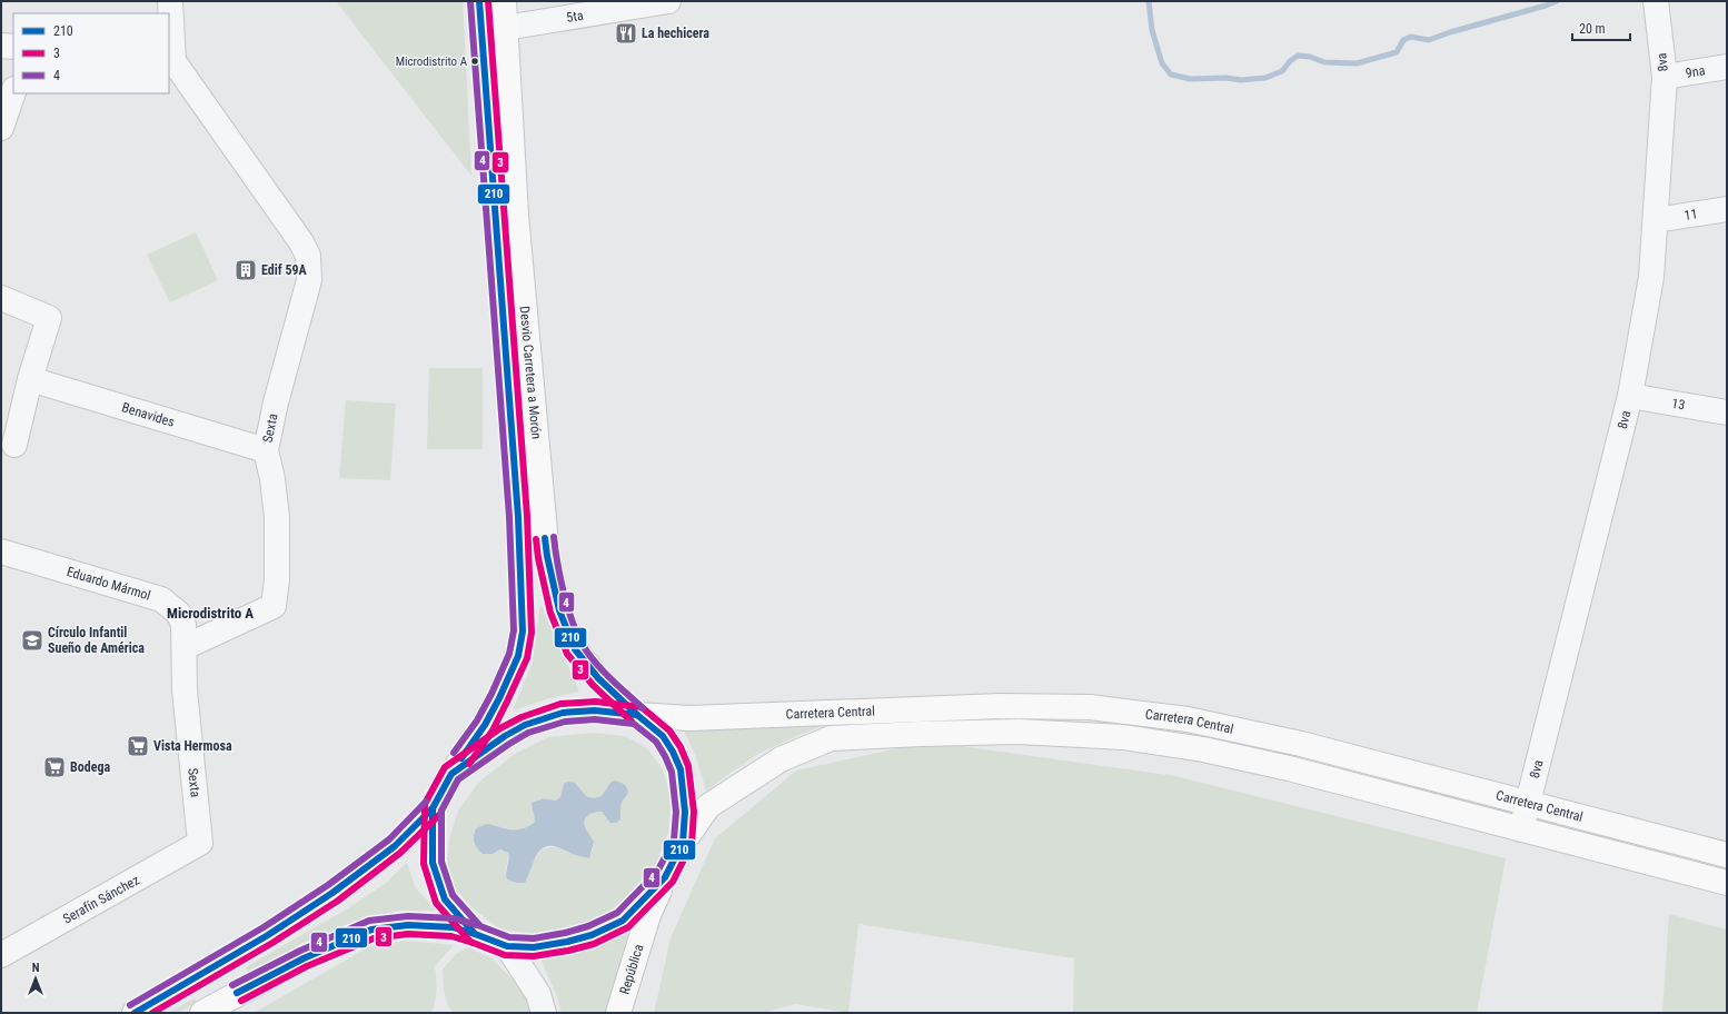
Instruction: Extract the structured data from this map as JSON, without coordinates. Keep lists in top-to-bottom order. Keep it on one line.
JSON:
{"streets":{"main road":["Desvio Carretera a Morón","Carretera Central","República"],"street":["5ta","8va","9na","11","13","Benavides","Sexta","Eduardo Mármol","Serafín Sánchez"]},"crossings":[["5ta","Desvio Carretera a Morón"],["8va","9na"],["8va","11"],["8va","13"],["8va","Carretera Central"],["Desvio Carretera a Morón","Carretera Central"],["Benavides","Sexta"],["Sexta","Eduardo Mármol"],["Sexta","Serafín Sánchez"],["Carretera Central","República"]],"districts":["Microdistrito A"],"places":{"restaurant":["La hechicera"],"other":["Microdistrito A"],"building":["Edif 59A"],"school or university":["Círculo Infantil Sueño de América"],"supermarket":["Vista Hermosa","Bodega"]},"lines":["transit line 210","transit line 3","transit line 4"],"legend":["210","3","4"],"scale_bar":"20 m","north":"top"}
